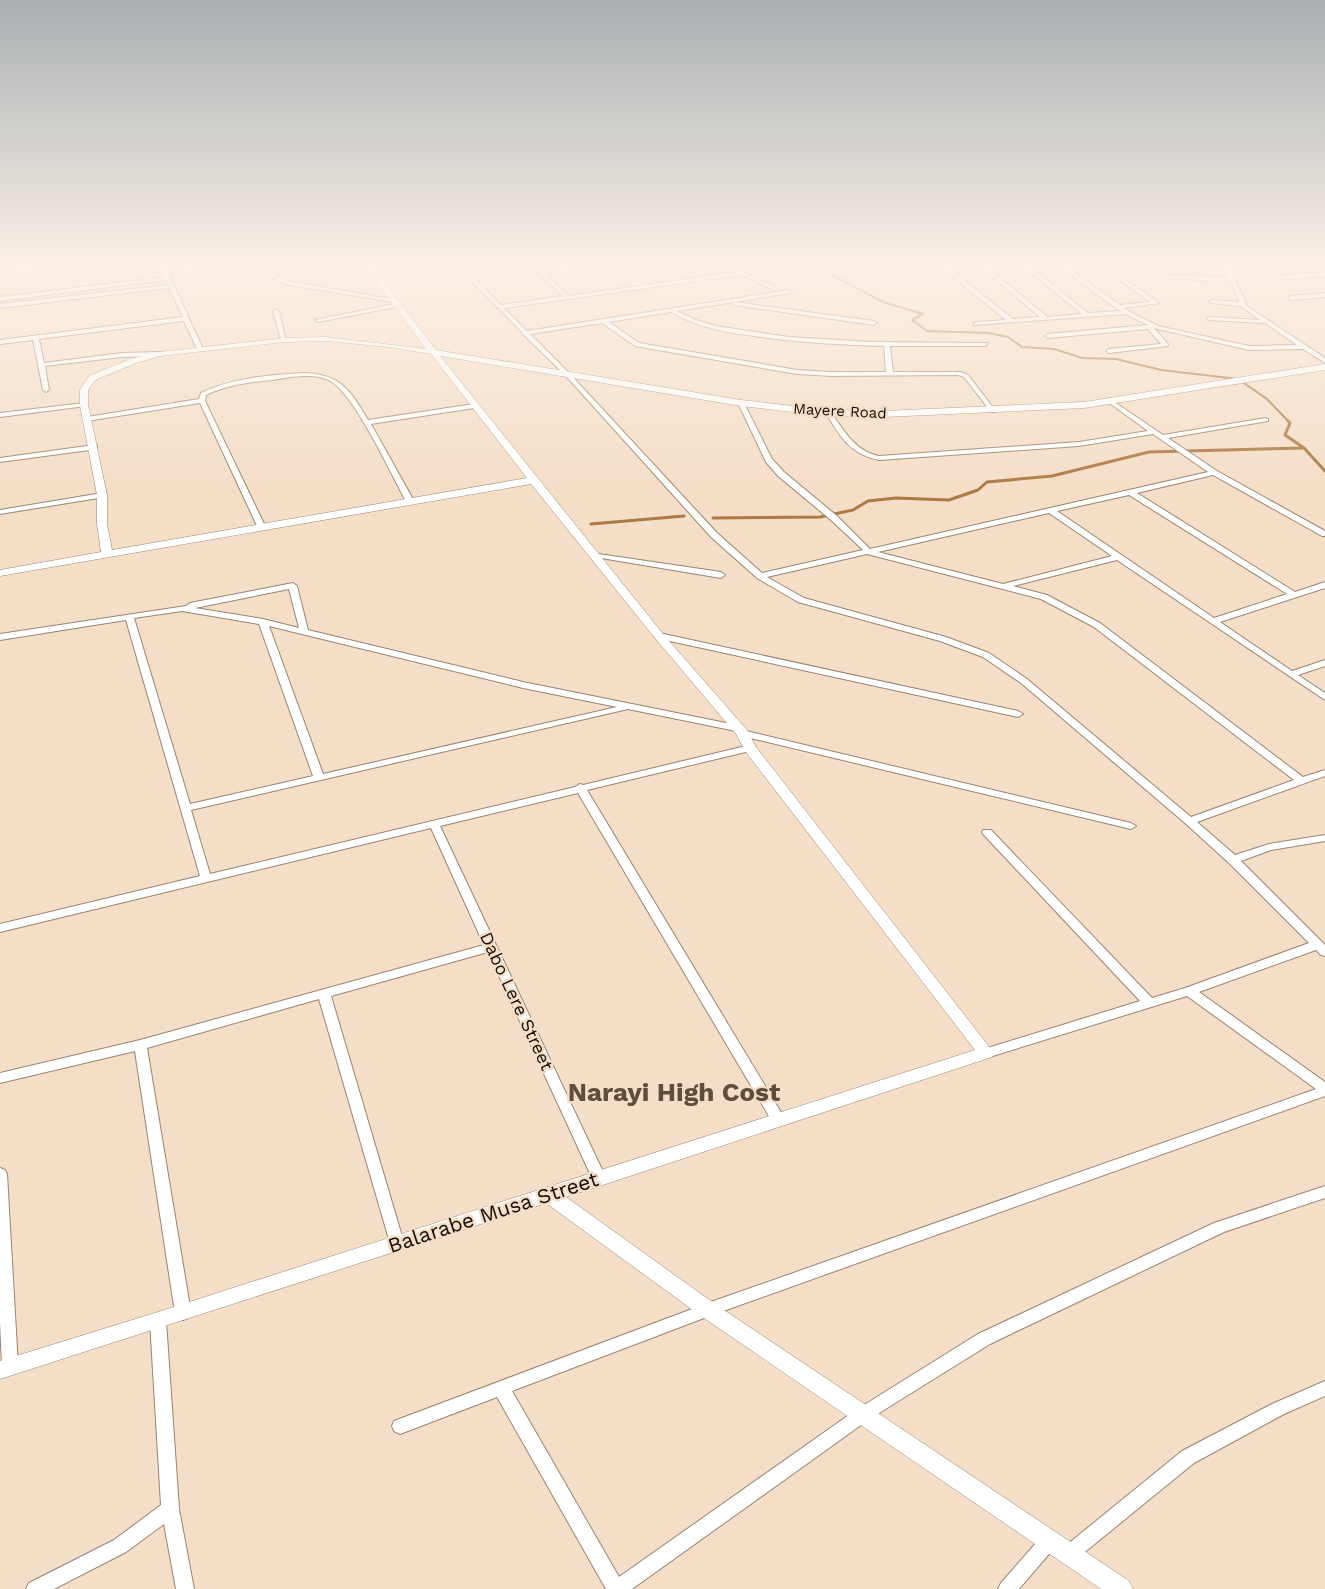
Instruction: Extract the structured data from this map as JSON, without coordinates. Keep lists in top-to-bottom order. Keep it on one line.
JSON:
{"streets":{"street":["Mayere Road","Dabo Lere Street","Balarabe Musa Street"]},"crossings":[["Dabo Lere Street","Balarabe Musa Street"]],"districts":["Narayi High Cost"]}
